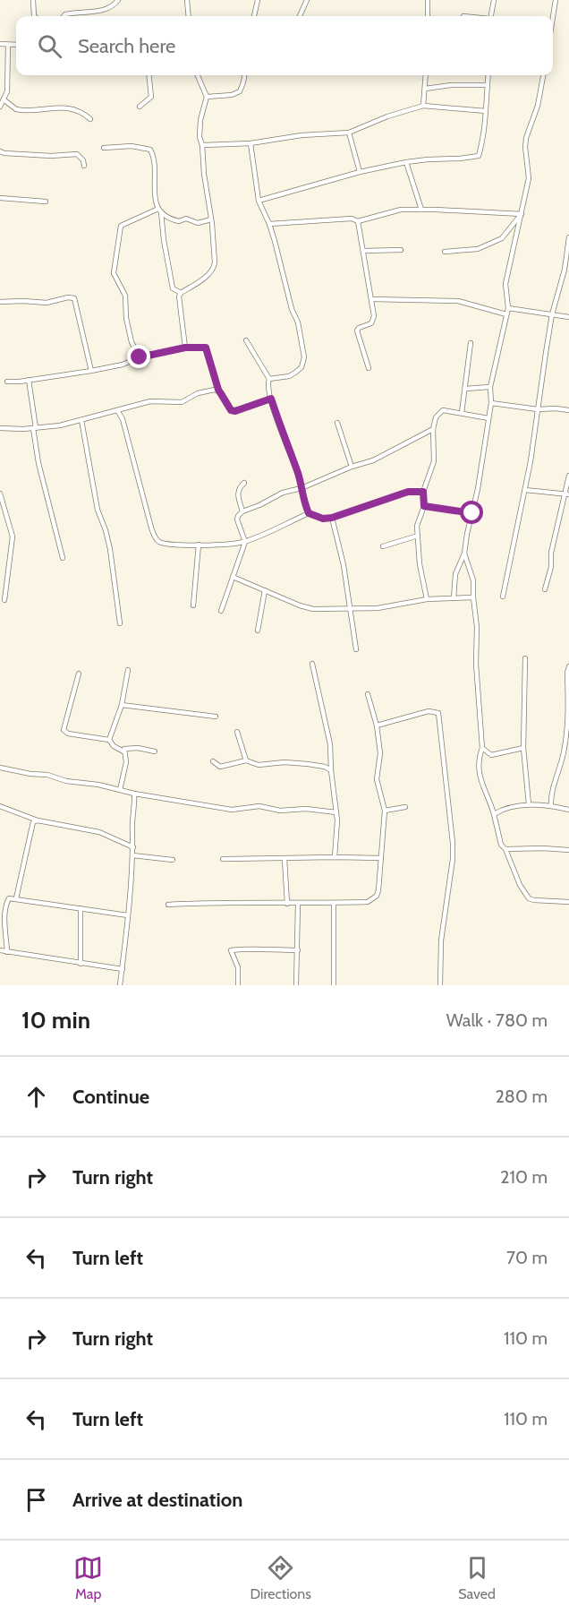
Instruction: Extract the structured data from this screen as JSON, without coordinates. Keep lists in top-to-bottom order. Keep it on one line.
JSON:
{"page":{"search":"Search here","heading":["10 min","Walk · 780 m"],"list":[["Continue","280 m"],["Turn right","210 m"],["Turn left","70 m"],["Turn right","110 m"],["Turn left","110 m"],"Arrive at destination"],"nav":["Map","Directions","Saved"]}}
